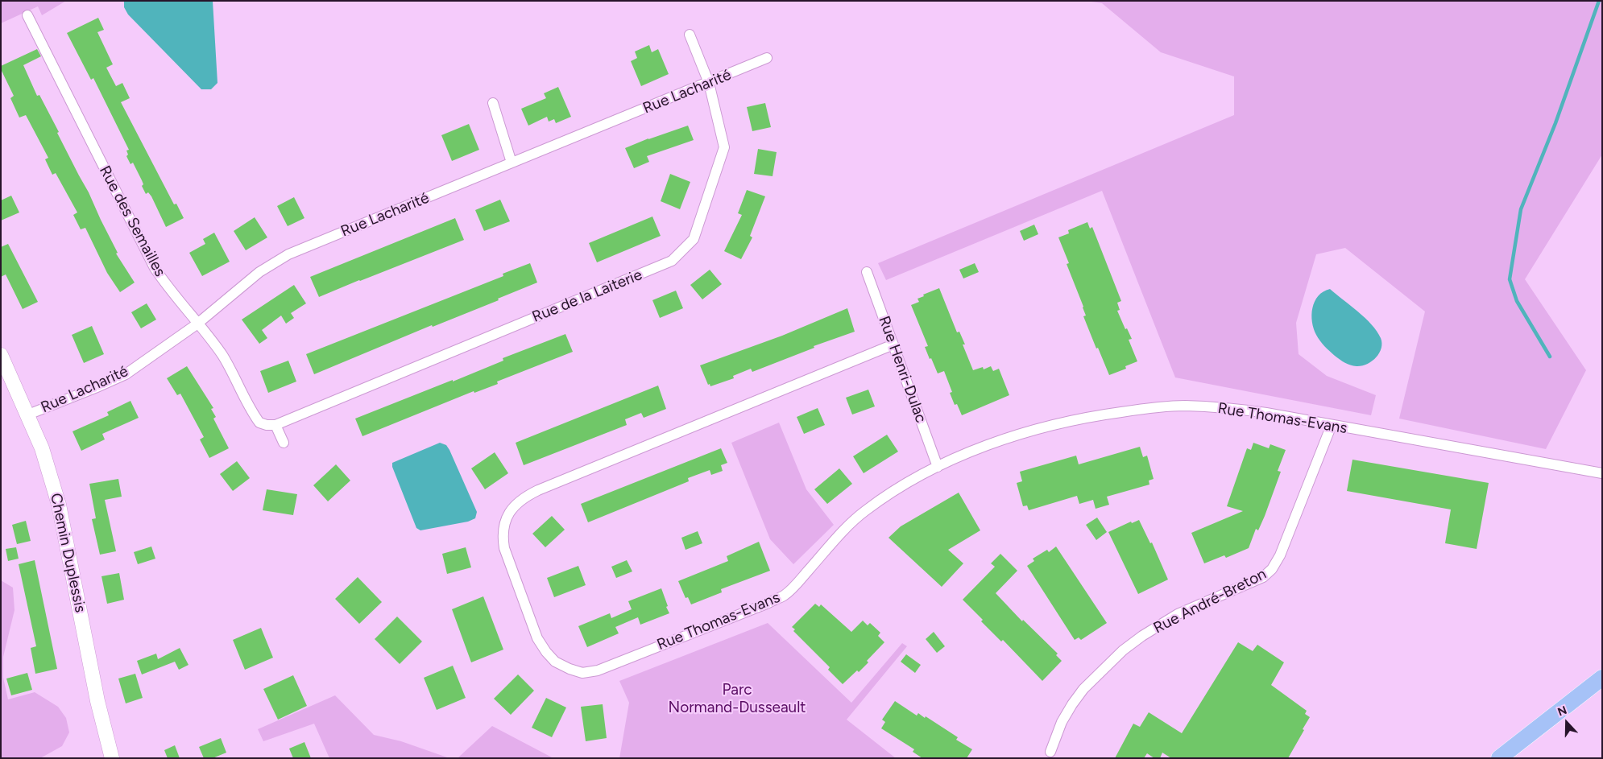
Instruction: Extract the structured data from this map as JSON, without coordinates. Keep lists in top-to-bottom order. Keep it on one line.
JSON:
{"streets":{"street":["Rue Lacharité","Rue des Semailles","Rue de la Laiterie","Rue Henri-Dulac","Rue Thomas-Evans","Chemin Duplessis","Rue André-Breton"]},"crossings":[["Rue Lacharité","Rue des Semailles"],["Rue Lacharité","Rue de la Laiterie"],["Rue Lacharité","Chemin Duplessis"],["Rue des Semailles","Rue de la Laiterie"],["Rue Henri-Dulac","Rue Thomas-Evans"],["Rue Thomas-Evans","Rue André-Breton"]],"parks":["Parc Normand-Dusseault"],"north":"top"}
